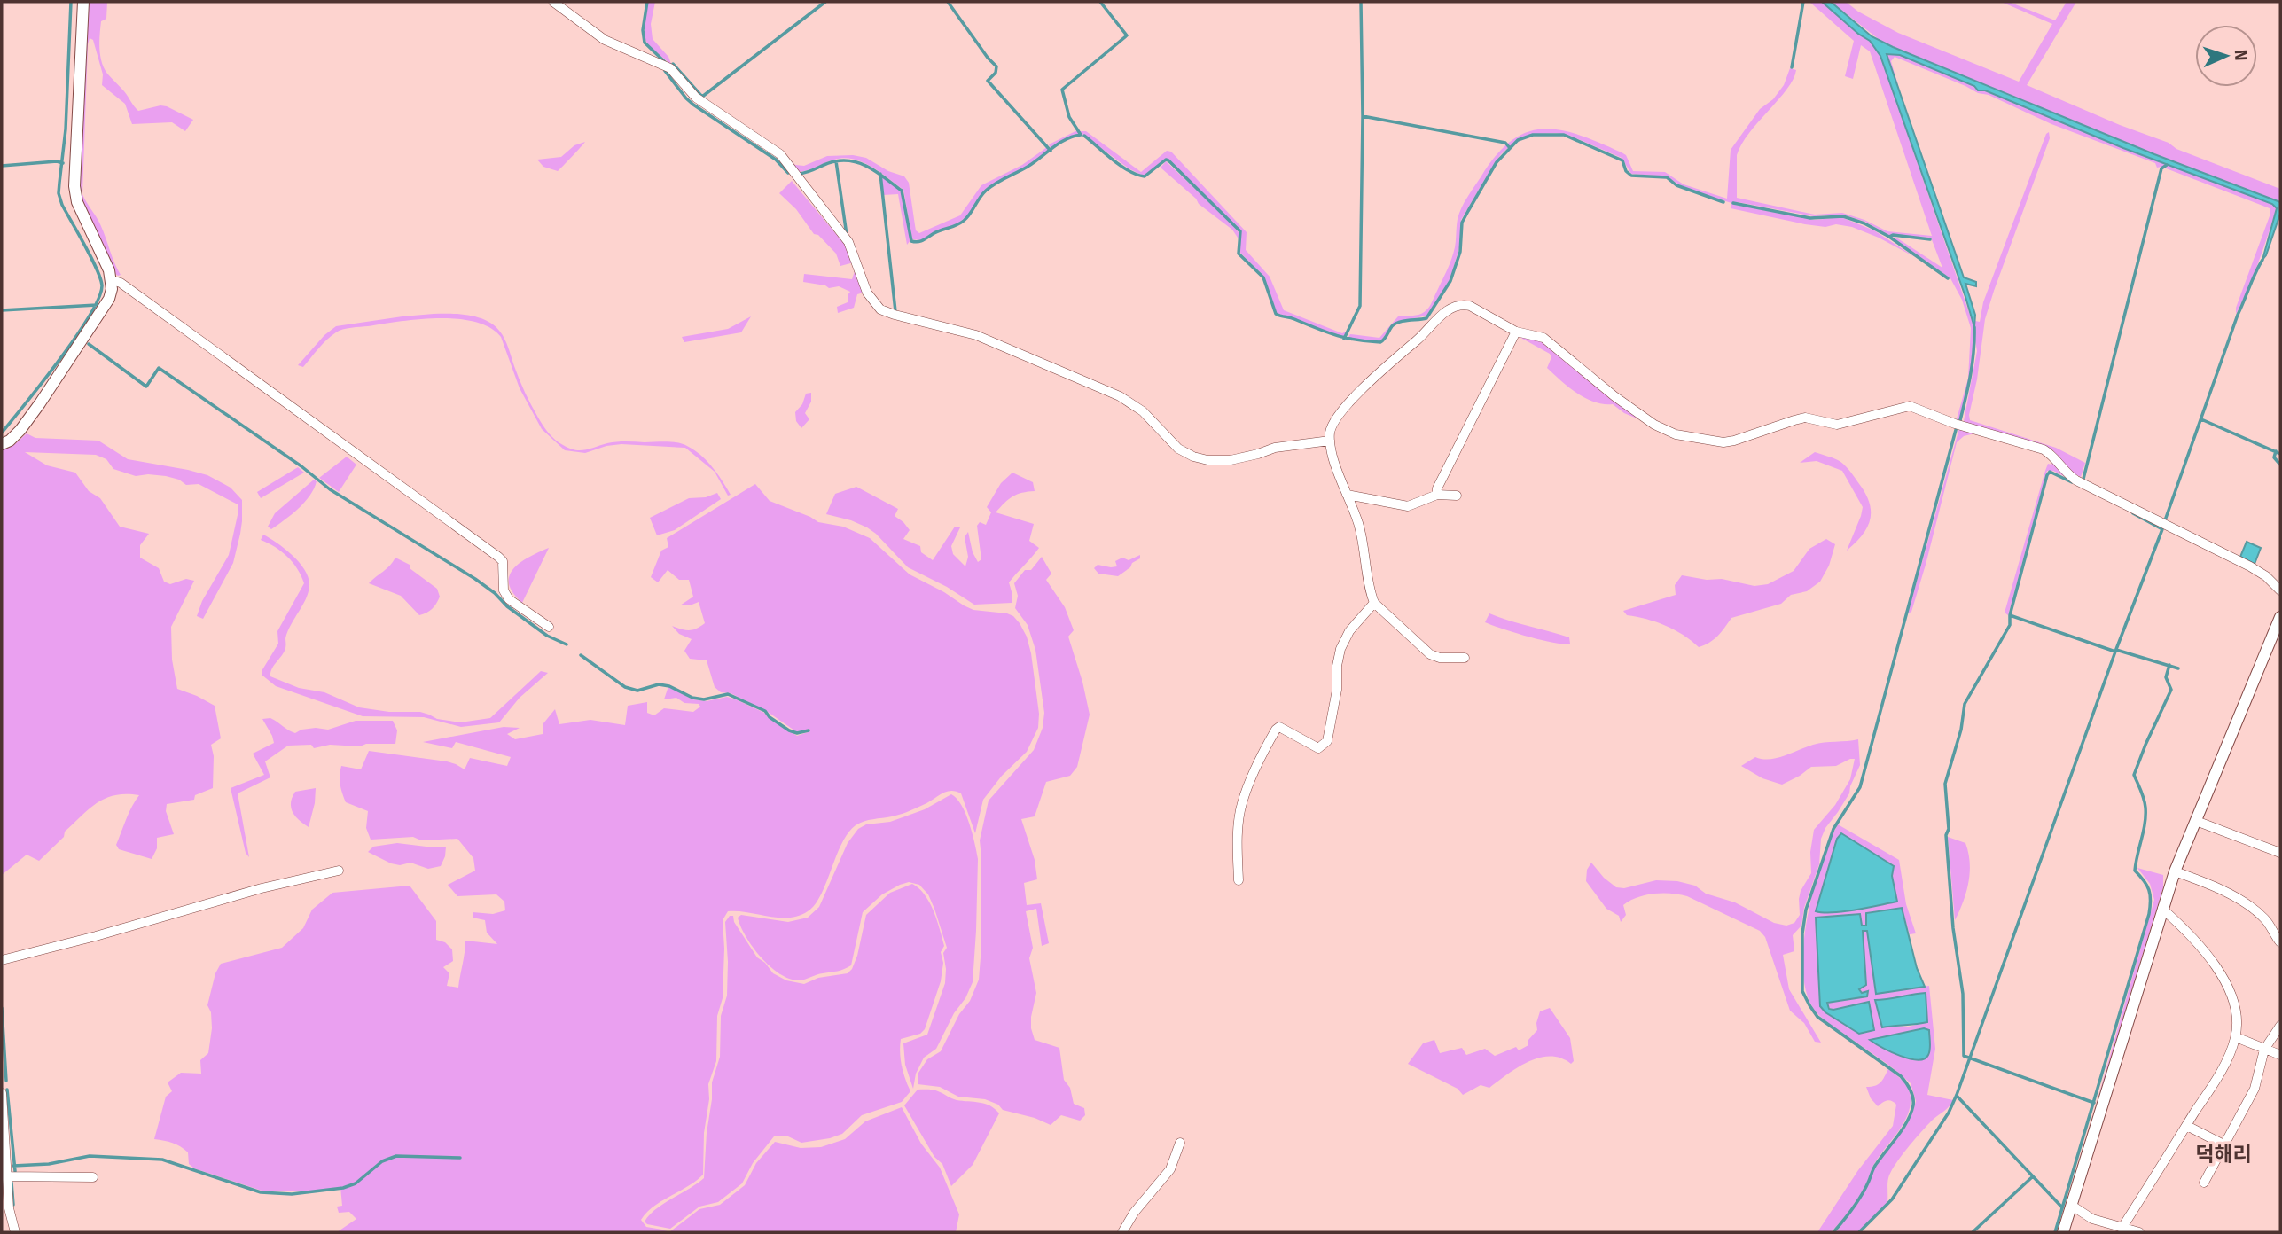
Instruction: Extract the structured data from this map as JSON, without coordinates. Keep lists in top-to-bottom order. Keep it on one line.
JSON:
{"districts":["덕해리"],"north":"right"}
